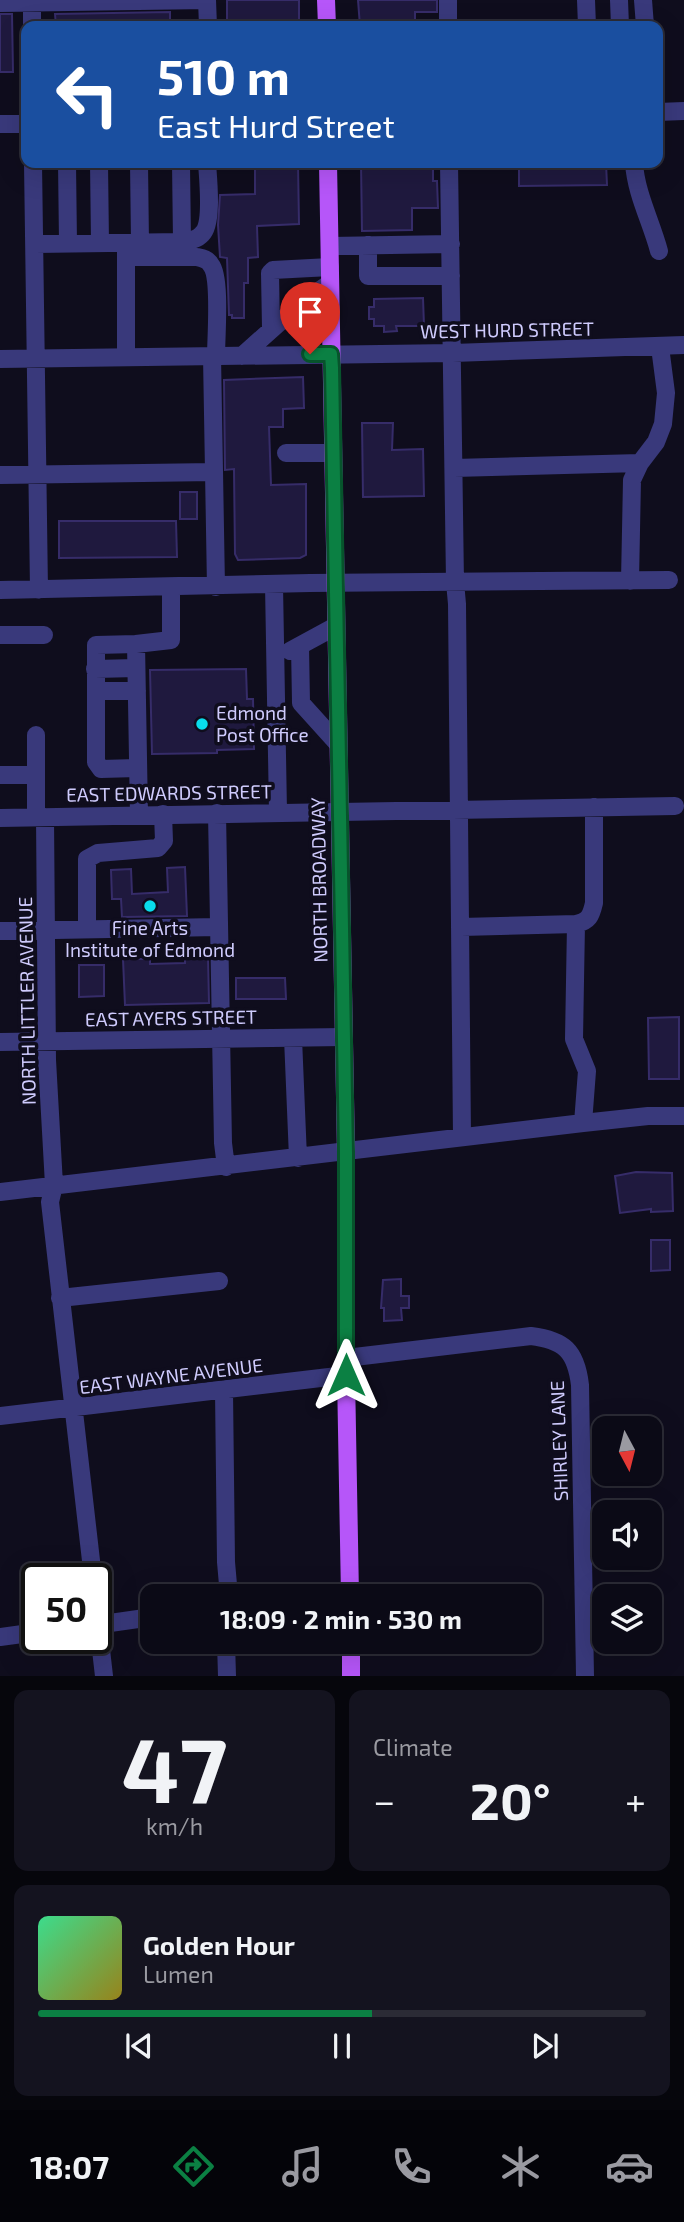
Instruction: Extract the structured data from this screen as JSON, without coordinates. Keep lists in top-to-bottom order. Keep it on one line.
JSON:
{"streets":{"main road":["NORTH BROADWAY"],"street":["WEST HURD STREET","EAST EDWARDS STREET","NORTH LITTLER AVENUE","EAST AYERS STREET","EAST WAYNE AVENUE","SHIRLEY LANE"]},"crossings":[["WEST HURD STREET","NORTH BROADWAY"],["EAST EDWARDS STREET","NORTH BROADWAY"],["EAST EDWARDS STREET","NORTH LITTLER AVENUE"],["NORTH BROADWAY","EAST AYERS STREET"],["NORTH BROADWAY","EAST WAYNE AVENUE"],["NORTH BROADWAY","SHIRLEY LANE"],["NORTH LITTLER AVENUE","EAST AYERS STREET"],["NORTH LITTLER AVENUE","EAST WAYNE AVENUE"],["EAST WAYNE AVENUE","SHIRLEY LANE"]],"places":["Edmond Post Office","Fine Arts Institute of Edmond"],"north":"bottom","page":{"turn":["510 m","East Hurd Street"],"limit":"50","trip":"18:09 · 2 min · 530 m","tile":[["47","km/h"],"Climate"],"heat":["−","20°","+"],"song":["Golden Hour","Lumen"],"tabs":"18:07"}}
